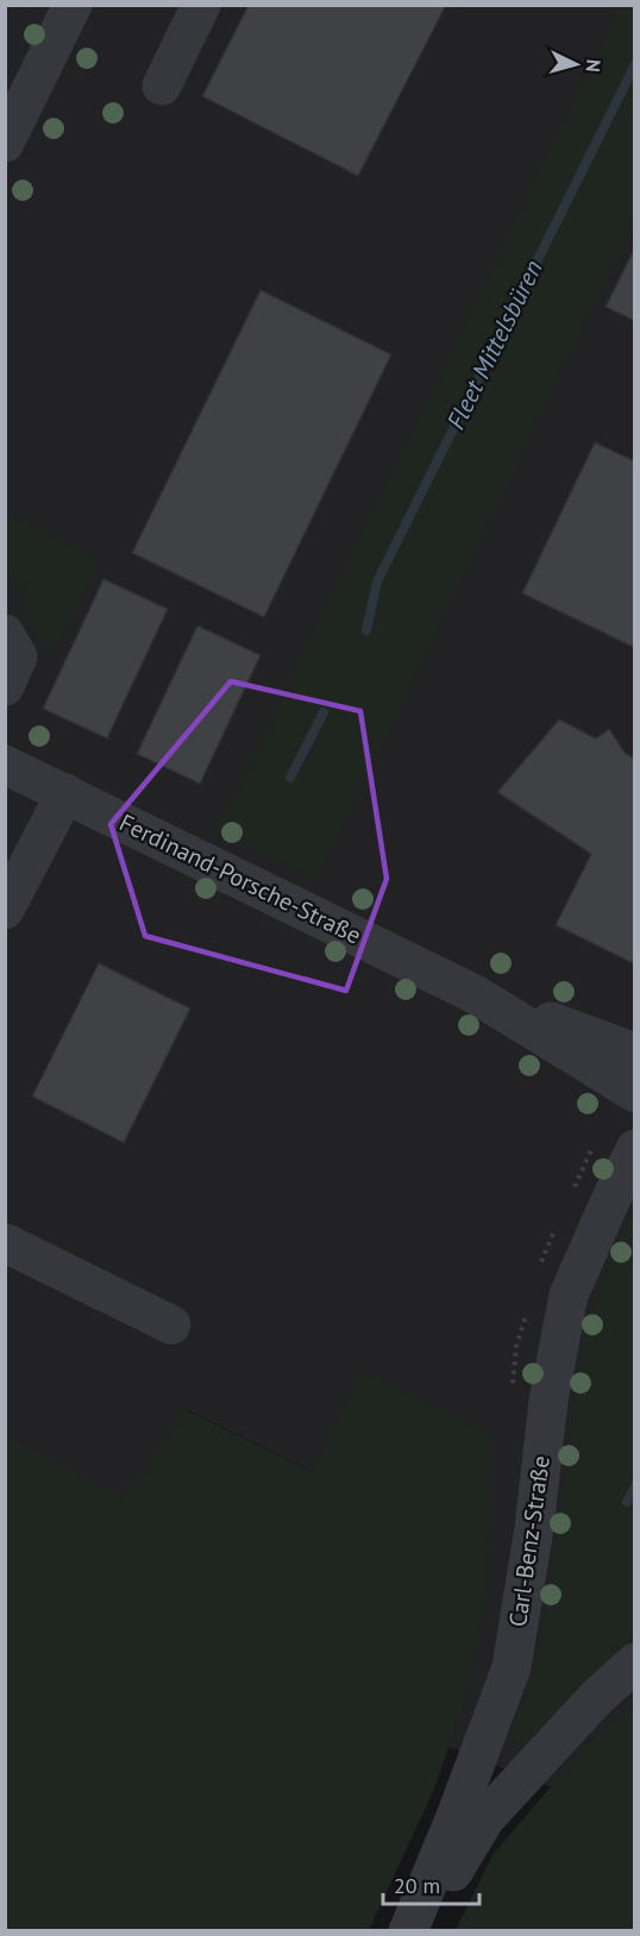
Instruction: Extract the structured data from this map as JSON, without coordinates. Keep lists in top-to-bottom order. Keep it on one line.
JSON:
{"streets":{"street":["Ferdinand-Porsche-Straße","Carl-Benz-Straße"]},"water":["Fleet Mittelsbüren"],"scale_bar":"20 m","north":"right"}
